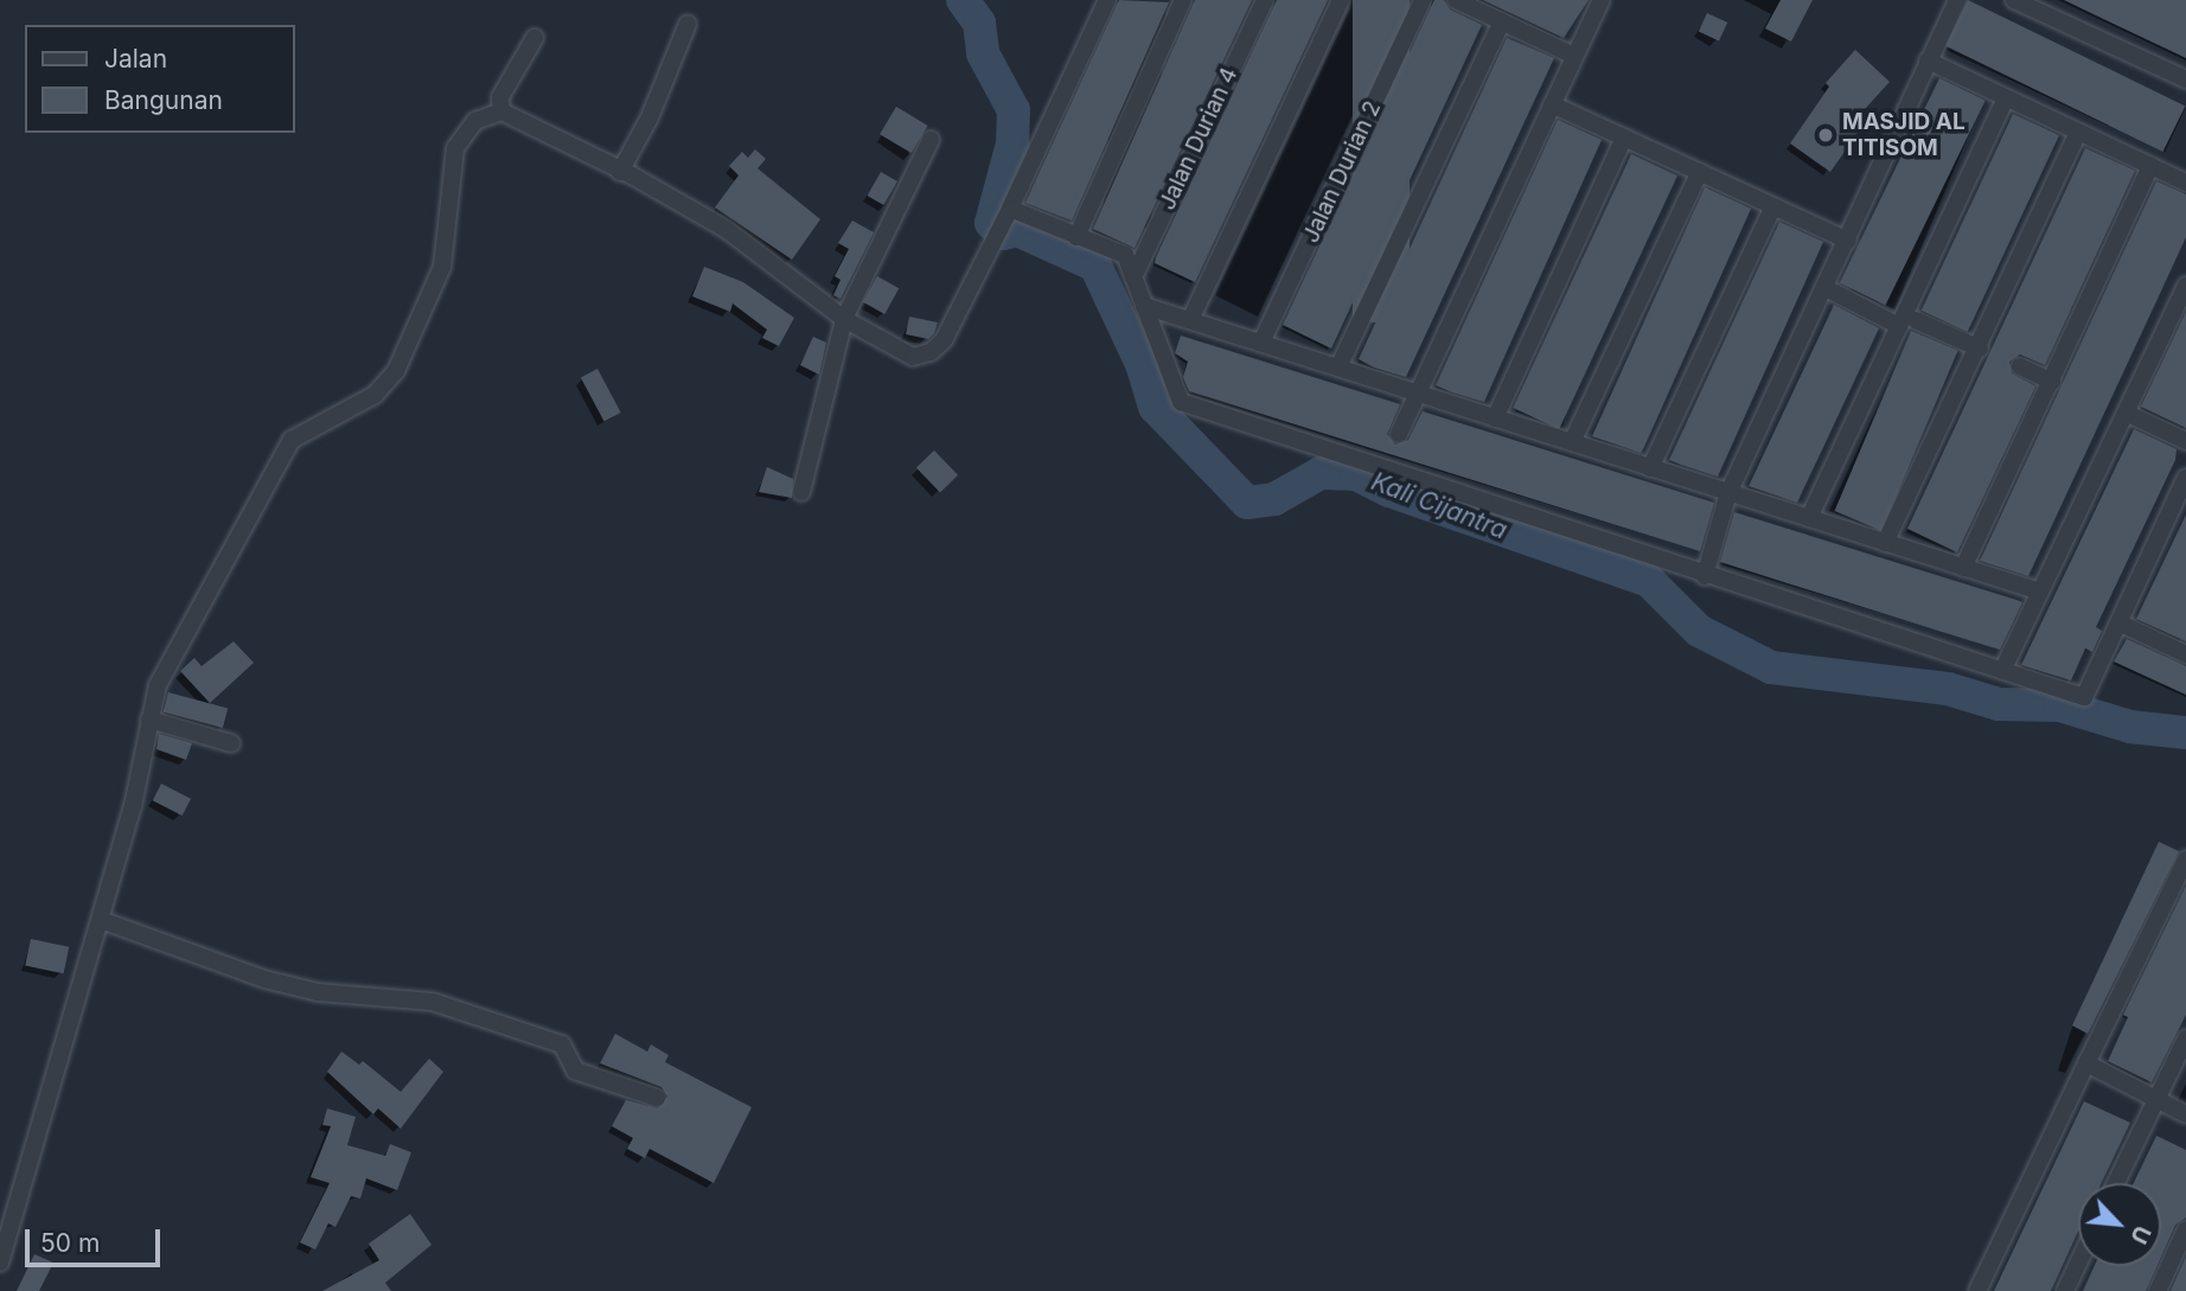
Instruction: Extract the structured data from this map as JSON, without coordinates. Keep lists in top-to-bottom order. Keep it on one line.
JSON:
{"streets":{"street":["Jalan Durian 4","Jalan Durian 2"]},"water":["Kali Cijantra"],"places":["MASJID AL TITISOM"],"legend":["Jalan","Bangunan"],"scale_bar":"50 m","north":"bottom right"}
